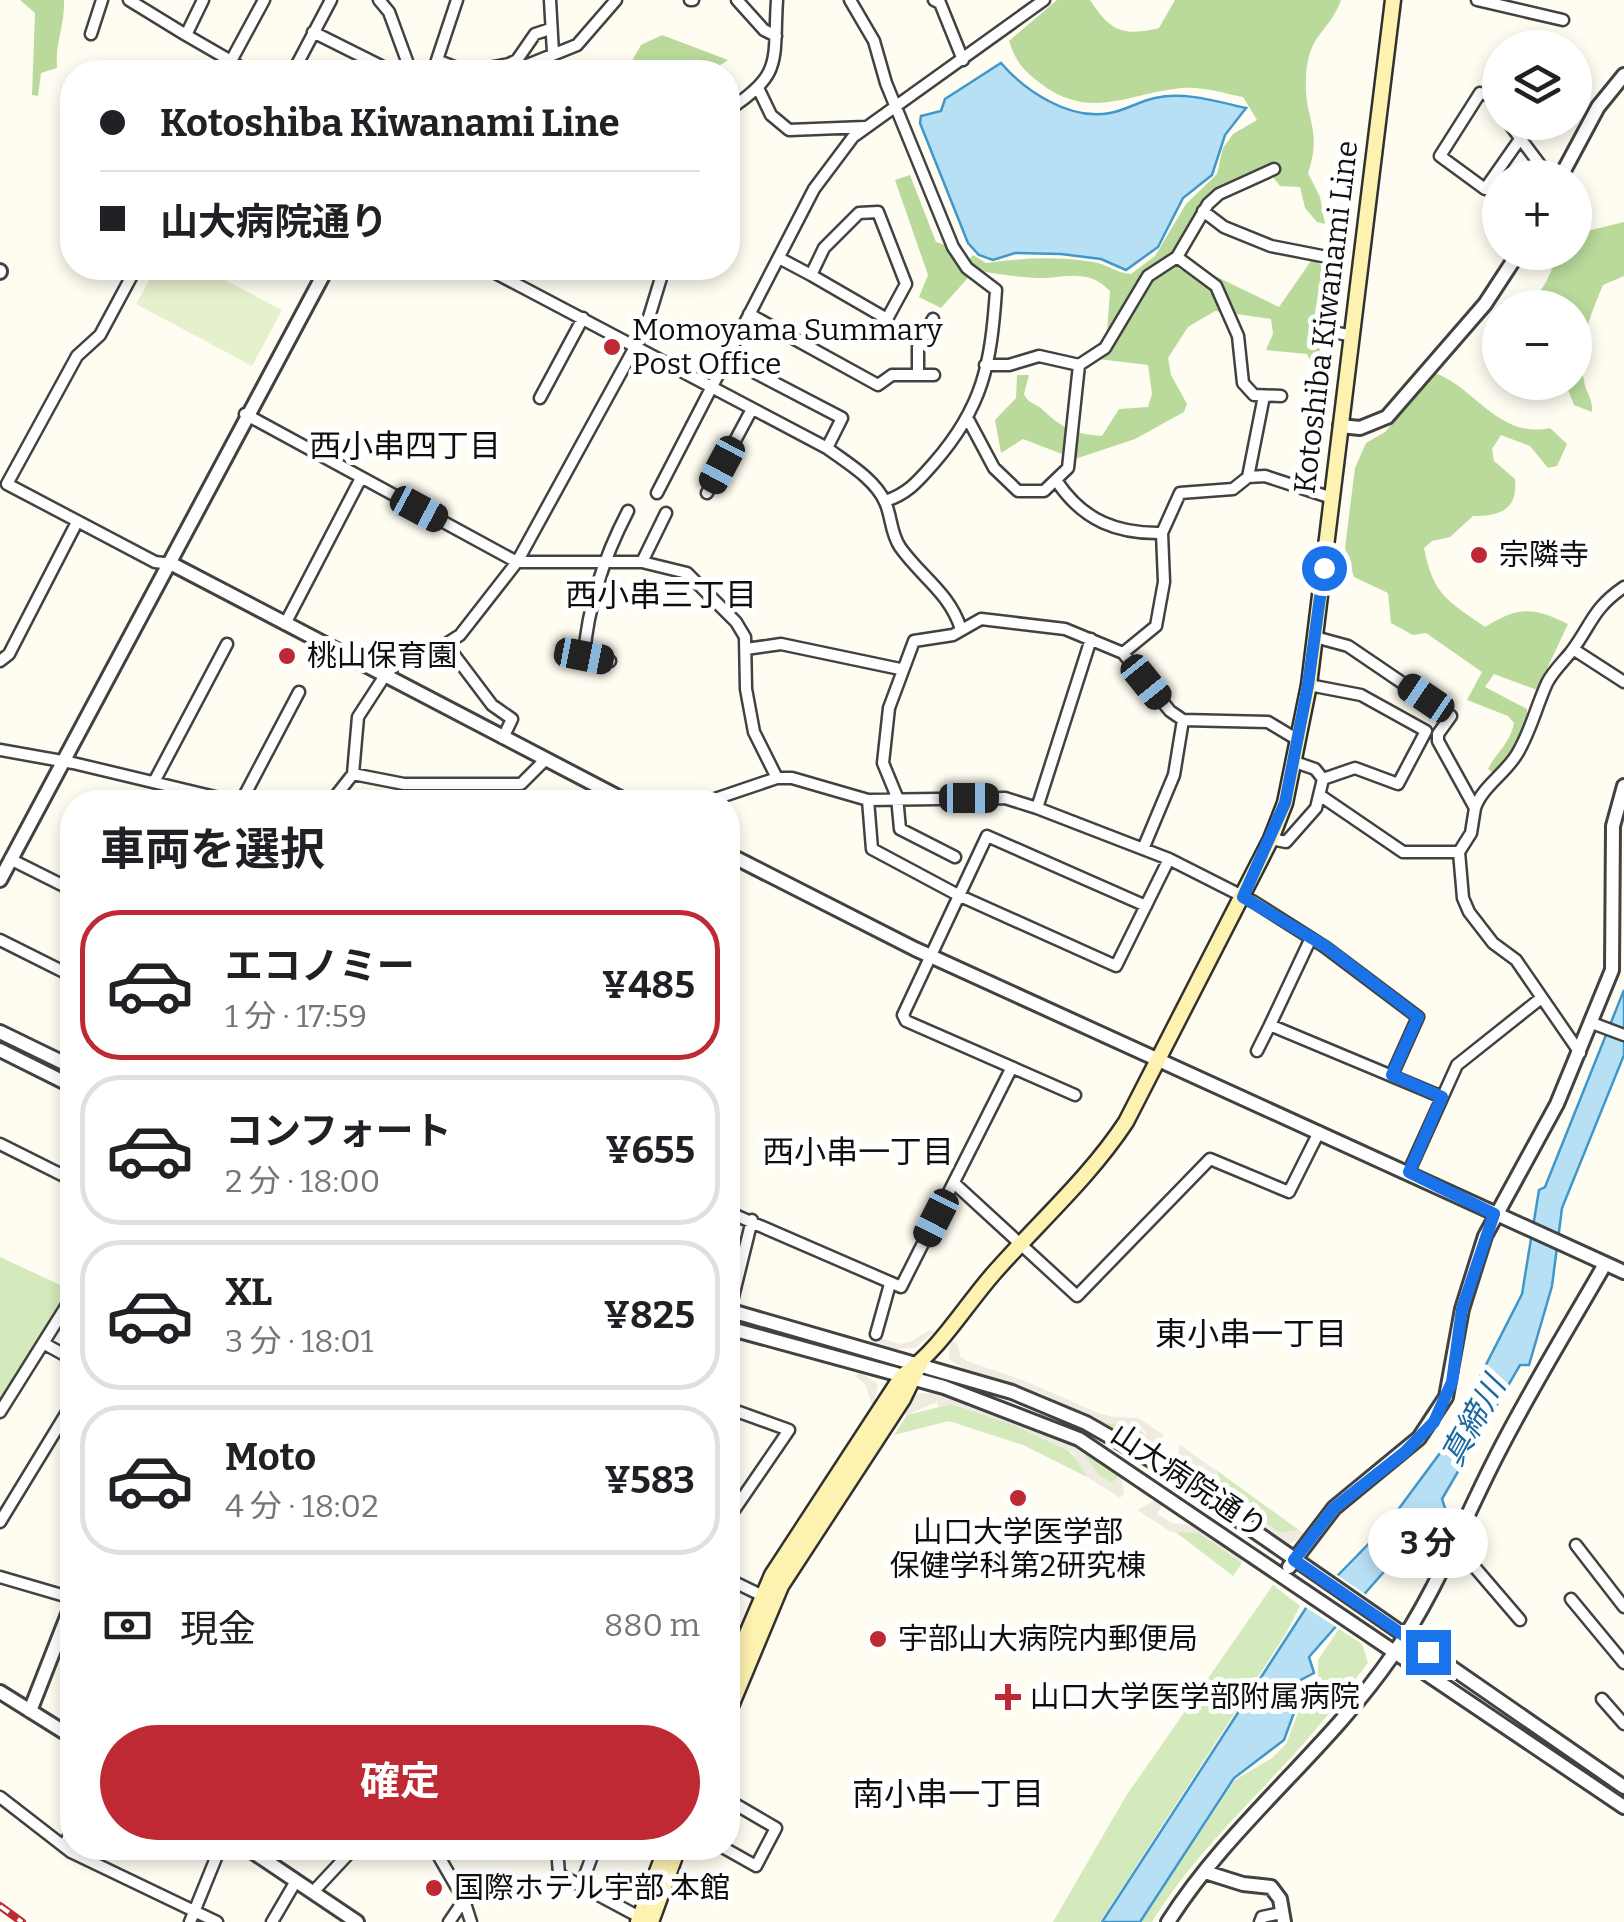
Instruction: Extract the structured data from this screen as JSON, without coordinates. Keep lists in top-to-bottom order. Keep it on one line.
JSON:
{"streets":{"main road":["Kotoshiba Kiwanami Line"],"street":["山大病院通り"]},"crossings":[["Kotoshiba Kiwanami Line","山大病院通り"]],"districts":["西小串四丁目","西小串三丁目","西小串一丁目","東小串一丁目","南小串一丁目"],"water":["真締川"],"places":{"other":["Momoyama Summary Post Office","宗隣寺","桃山保育園","山口大学医学部 保健学科第2研究棟","宇部山大病院内郵便局","国際ホテル宇部 本館"],"health":["山口大学医学部附属病院"]},"page":{"map_buttons":["+","−"],"banner":["Kotoshiba Kiwanami Line","山大病院通り"],"heading":"車両を選択","list":[{"name":"エコノミー","note":"1 分 · 17:59","value":"¥485"},{"name":"コンフォート","note":"2 分 · 18:00","value":"¥655"},{"name":"XL","note":"3 分 · 18:01","value":"¥825"},{"name":"Moto","note":"4 分 · 18:02","value":"¥583"}],"bubble":"3 分","pay":["現金","880 m"],"buttons":"確定"}}
